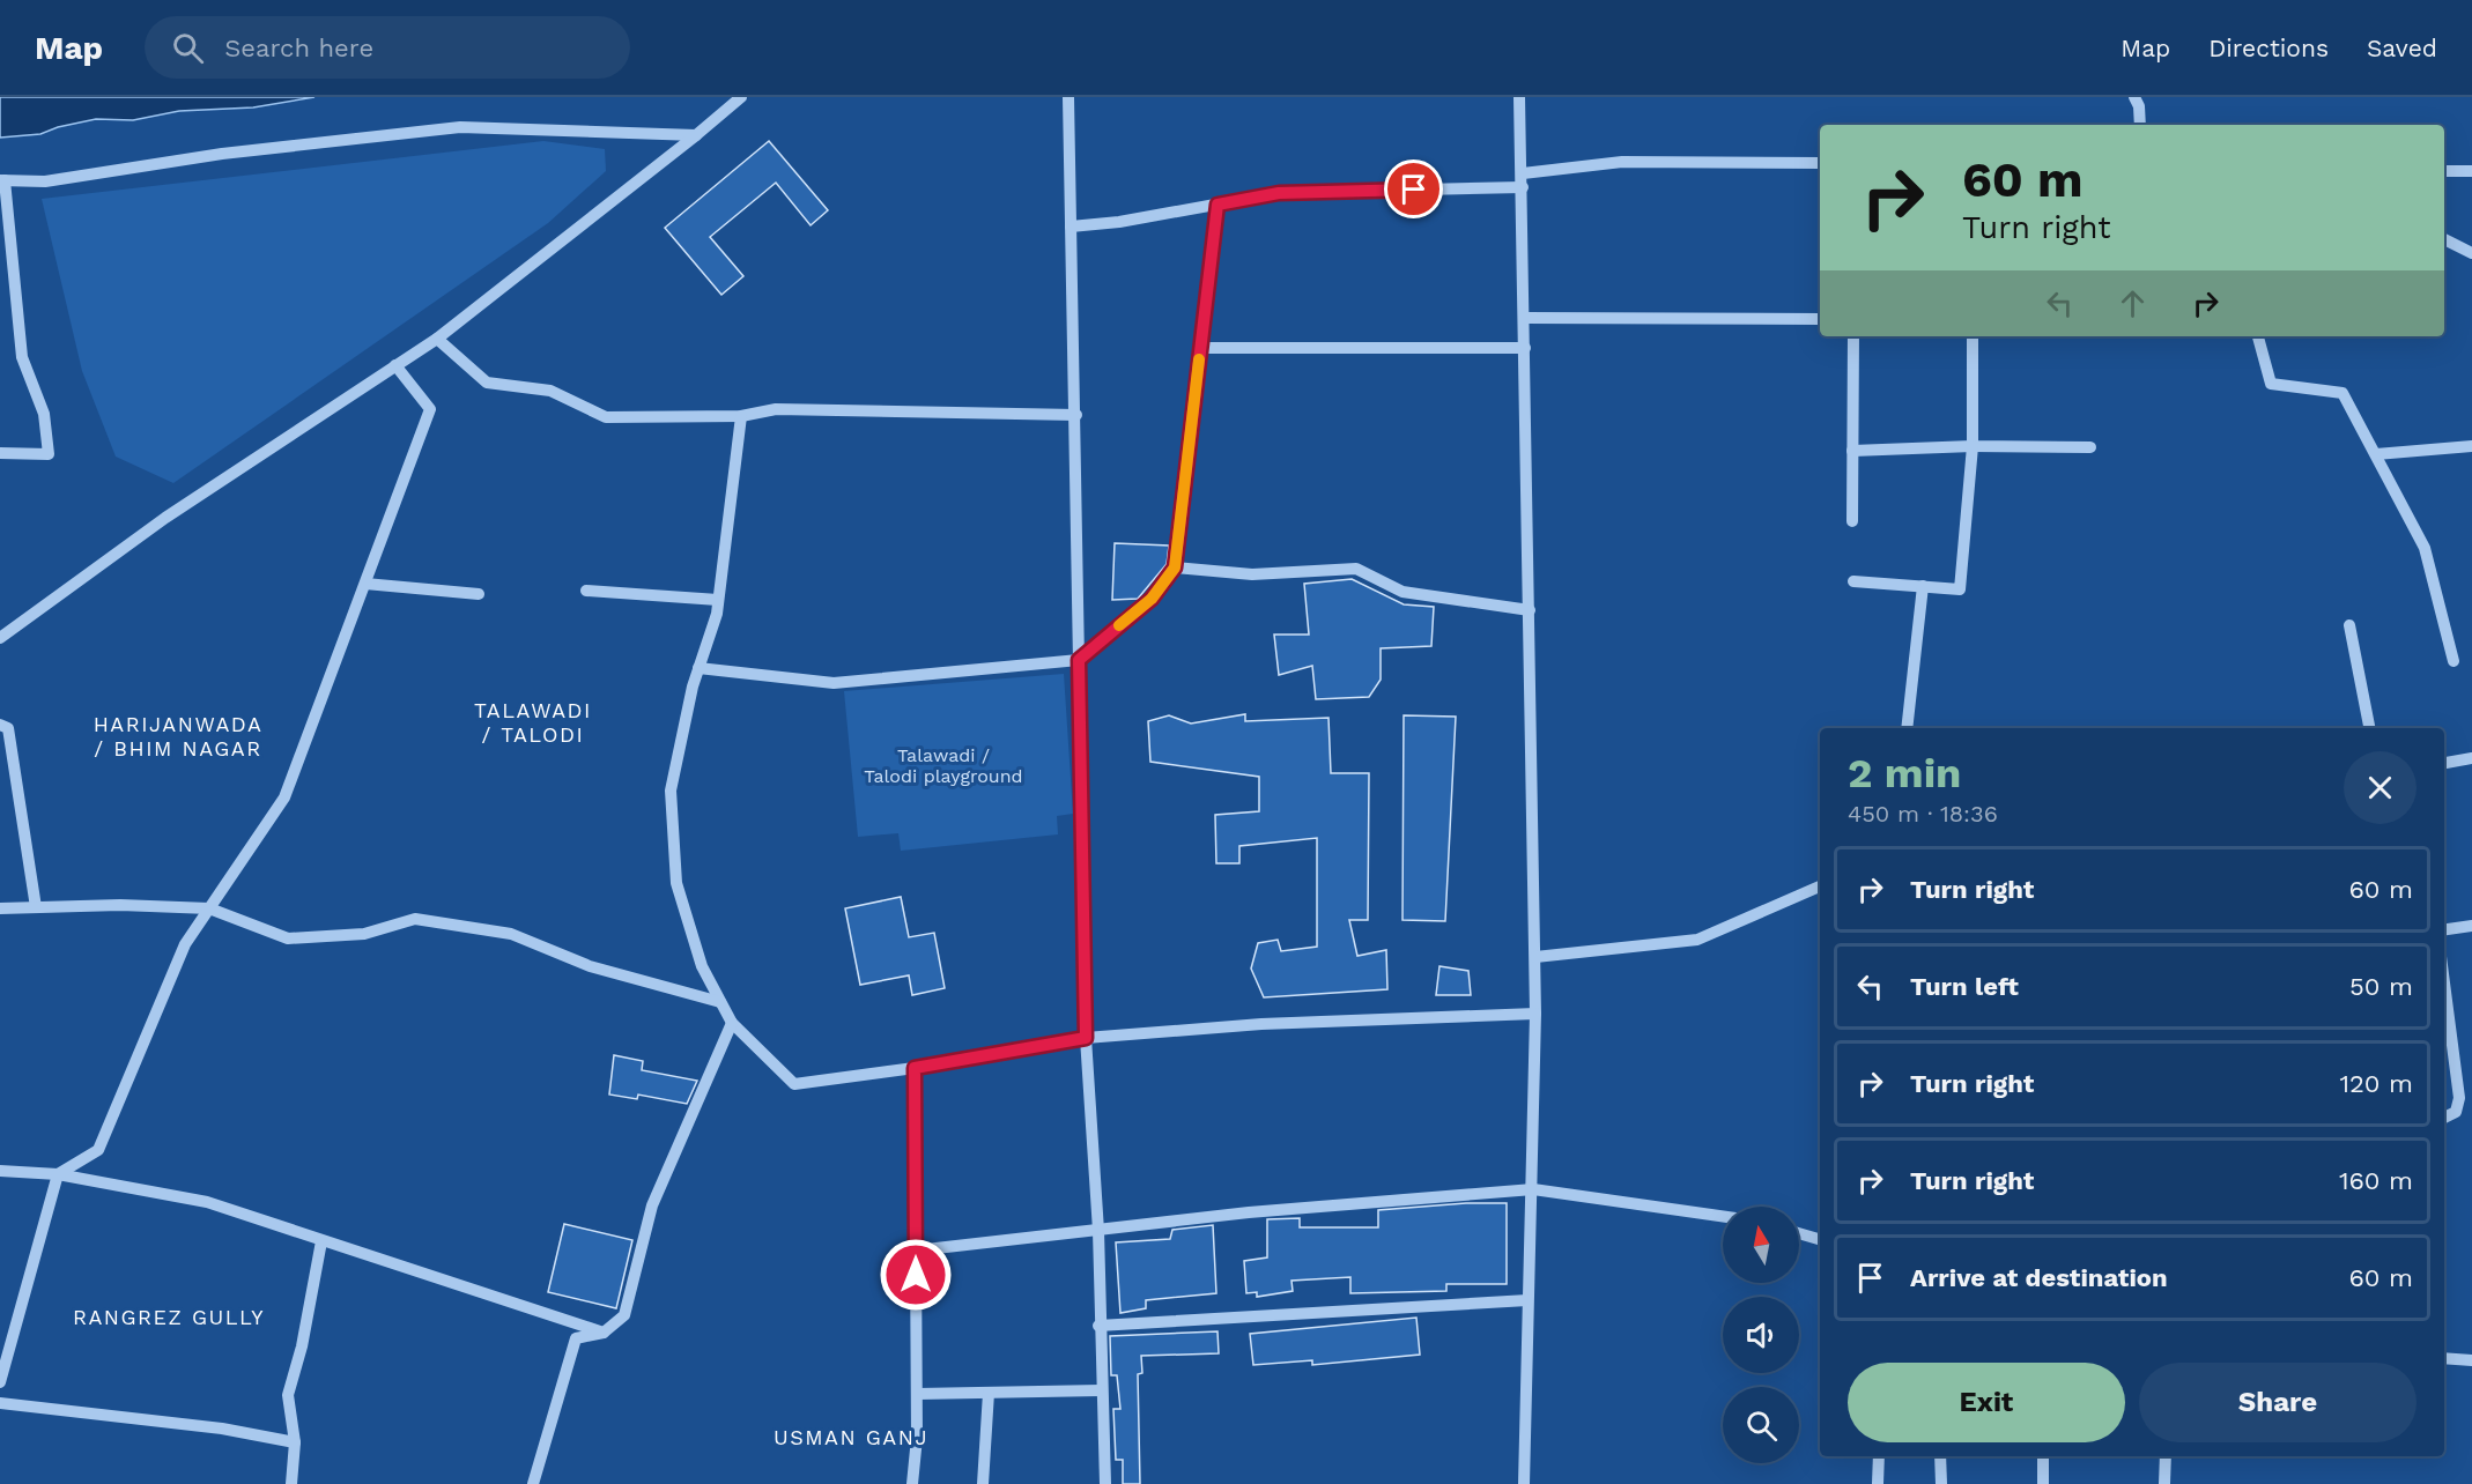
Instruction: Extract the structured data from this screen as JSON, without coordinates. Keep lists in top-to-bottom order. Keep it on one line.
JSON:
{"districts":["TALAWADI / TALODI","HARIJANWADA / BHIM NAGAR","RANGREZ GULLY","USMAN GANJ"],"parks":["Talawadi / Talodi playground"],"north":"top","page":{"header":"Map","search":"Search here","nav":["Map","Directions","Saved"],"turn":["60 m","Turn right"],"heading":["2 min","450 m · 18:36"],"list":[{"name":"Turn right","value":"60 m"},{"name":"Turn left","value":"50 m"},{"name":"Turn right","value":"120 m"},{"name":"Turn right","value":"160 m"},{"name":"Arrive at destination","value":"60 m"}],"buttons":["Exit","Share"]}}
